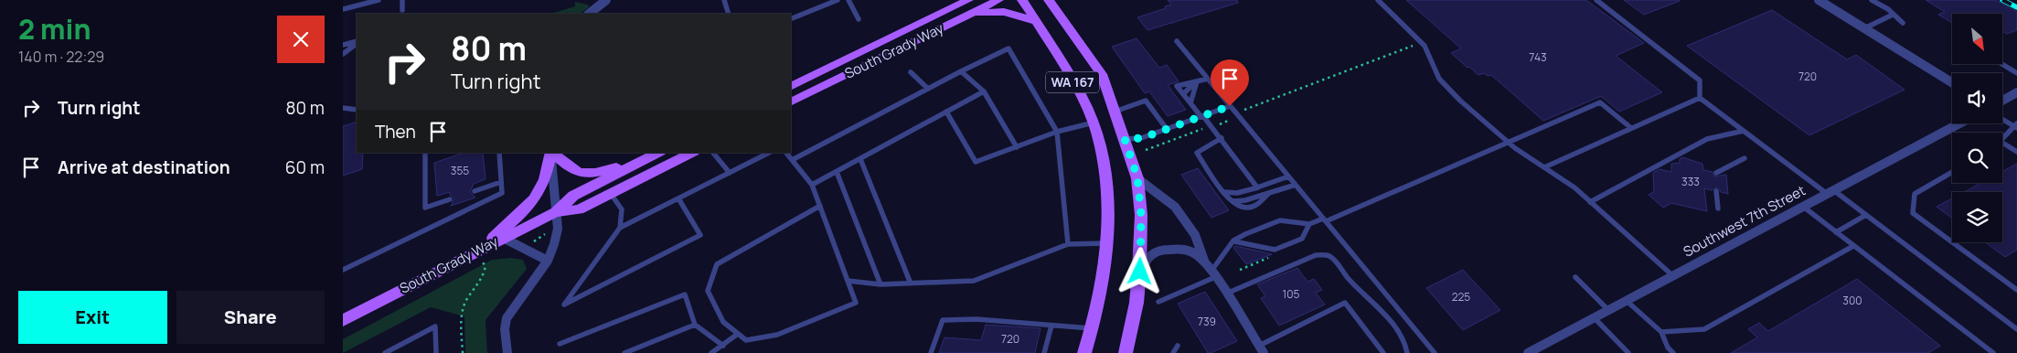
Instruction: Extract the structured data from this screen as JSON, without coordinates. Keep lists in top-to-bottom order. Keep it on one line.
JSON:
{"streets":{"main road":["South Grady Way","WA 167"],"street":["Southwest 7th Street"]},"house_numbers":["743","720","355","333","105","225","300","739","720"],"north":"bottom right","page":{"heading":["2 min","140 m · 22:29"],"turn":["80 m","Turn right"],"list":[{"name":"Turn right","value":"80 m"},{"name":"Arrive at destination","value":"60 m"}],"then":"Then","buttons":["Exit","Share"]}}
